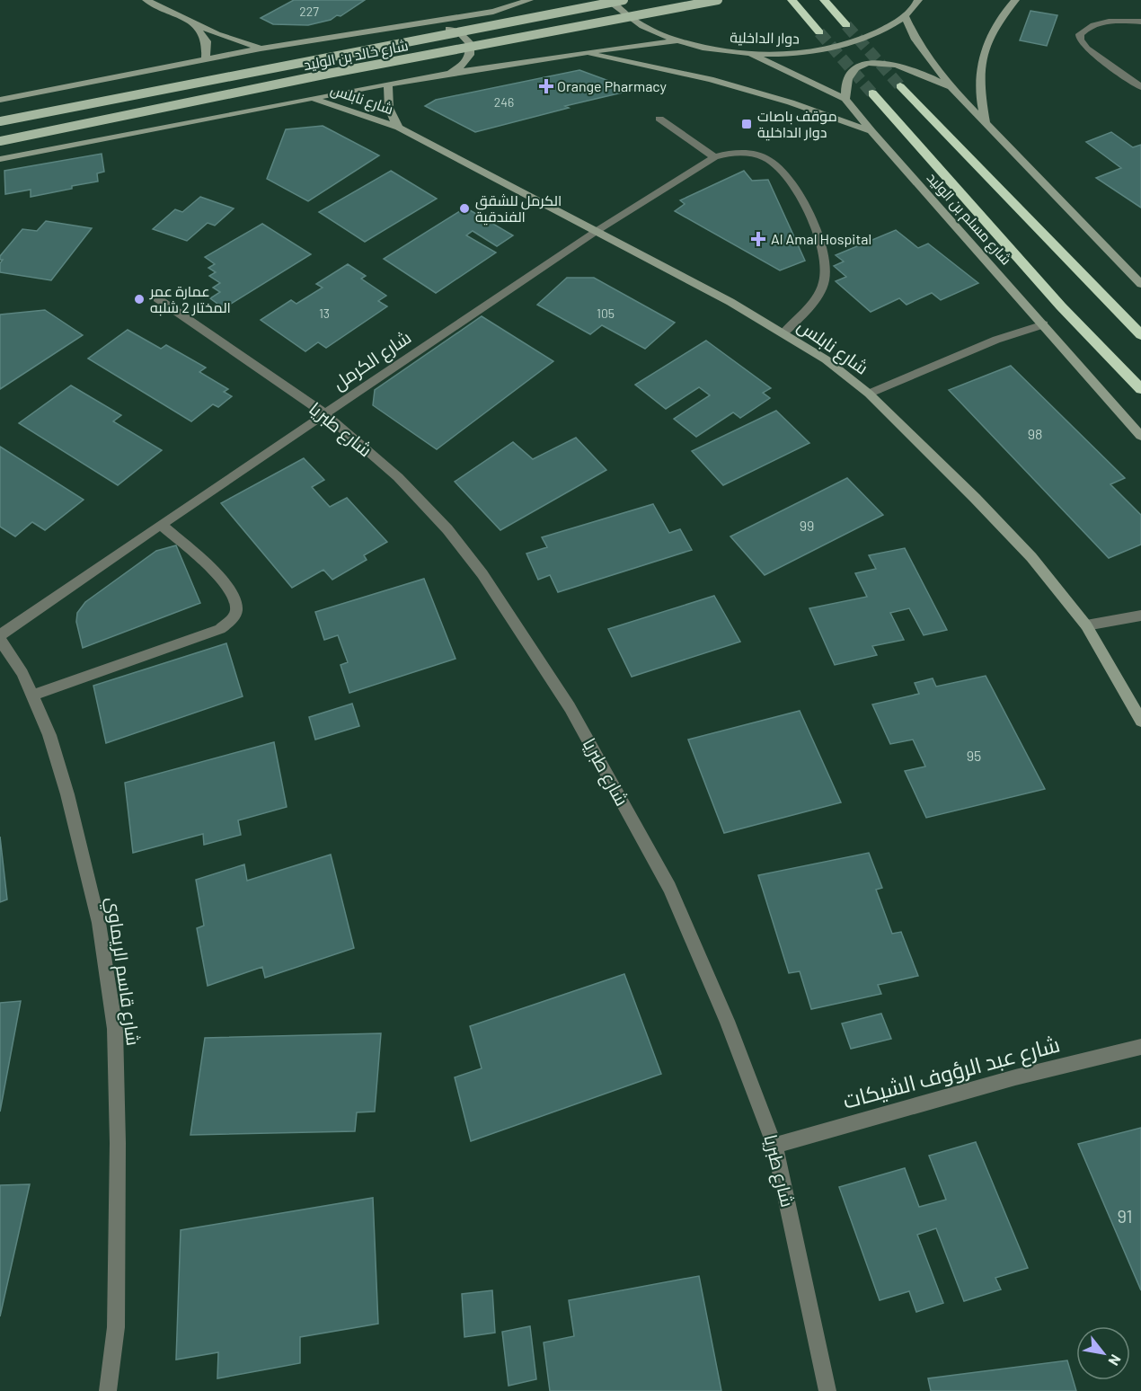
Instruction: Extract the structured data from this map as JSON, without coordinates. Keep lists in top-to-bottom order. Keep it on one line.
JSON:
{"streets":{"highway":["شارع مسلم بن الوليد"],"main road":["شارع خالد بن الوليد"],"street":["دوار الداخلية","شارع نابلس","شارع الكرمل","شارع طبريا","شارع قاسم الريماوي","شارع عبد الرؤوف الشيكات"]},"crossings":[["دوار الداخلية","شارع مسلم بن الوليد"],["شارع نابلس","شارع الكرمل"],["شارع الكرمل","شارع طبريا"],["شارع طبريا","شارع عبد الرؤوف الشيكات"]],"places":{"health":["Orange Pharmacy","Al Amal Hospital"],"transit":["موقف باصات دوار الداخلية"],"other":["الكرمل للشقق الفندقية","عمارة عمر المختار 2 شلبه"]},"house_numbers":["227","246","13","105","98","99","95","91"],"north":"bottom right"}
